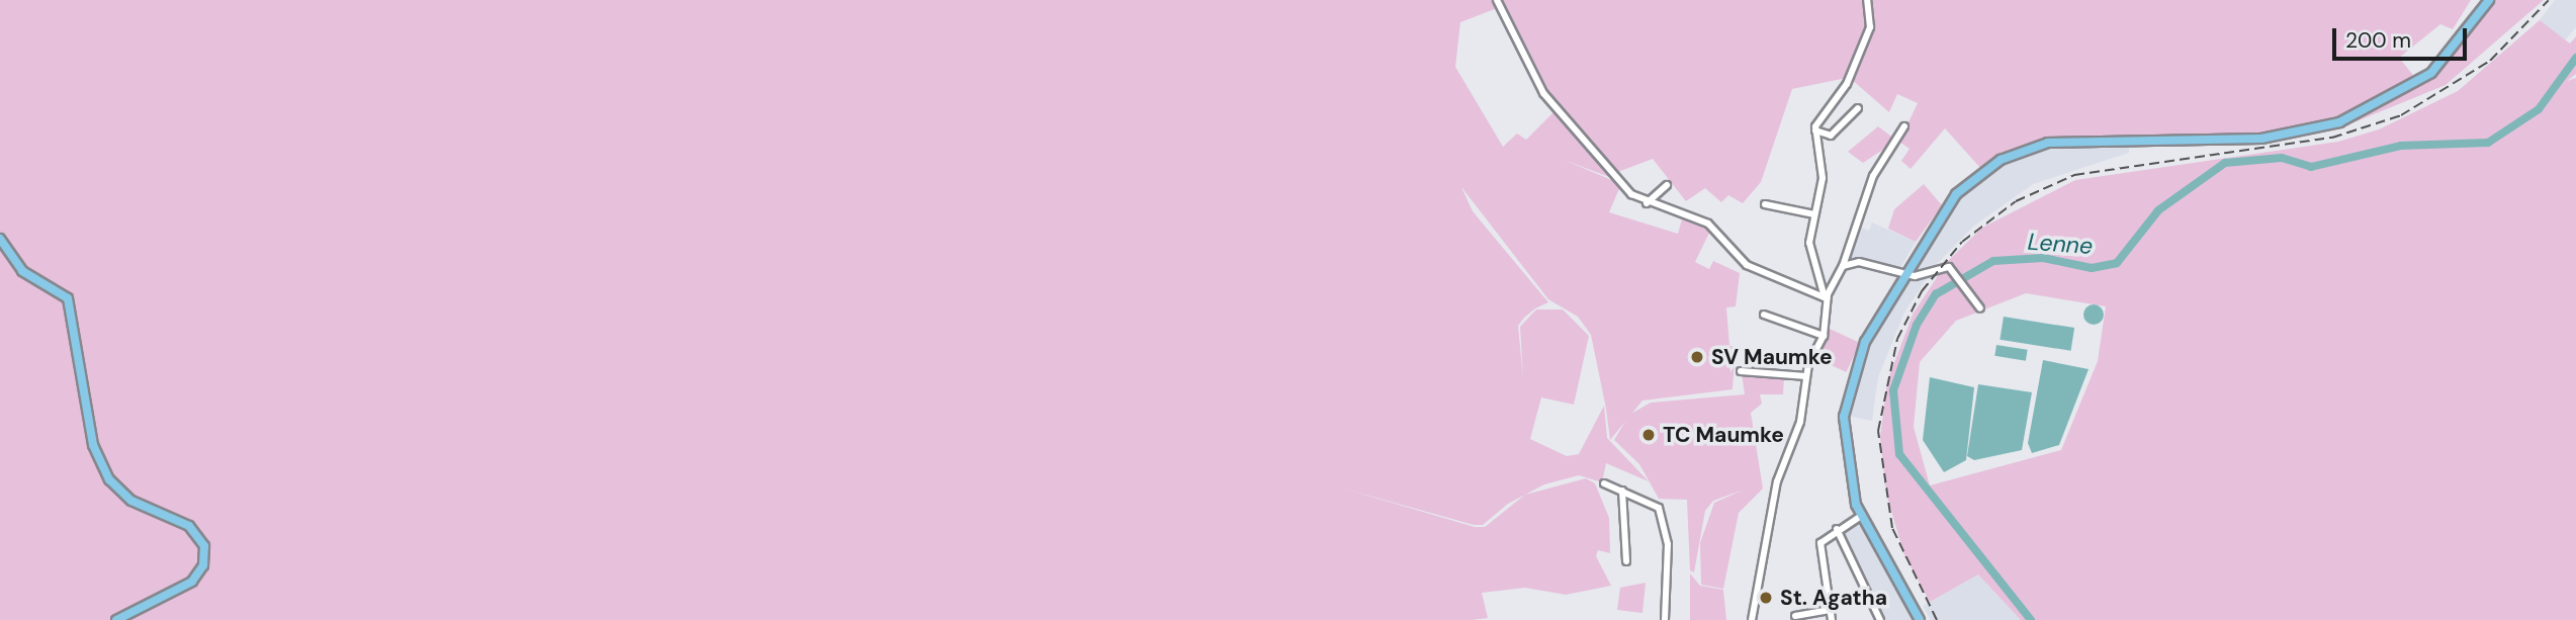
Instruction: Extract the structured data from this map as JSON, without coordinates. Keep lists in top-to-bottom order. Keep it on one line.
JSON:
{"water":["Lenne"],"places":["SV Maumke","TC Maumke","St. Agatha"],"scale_bar":"200 m"}
